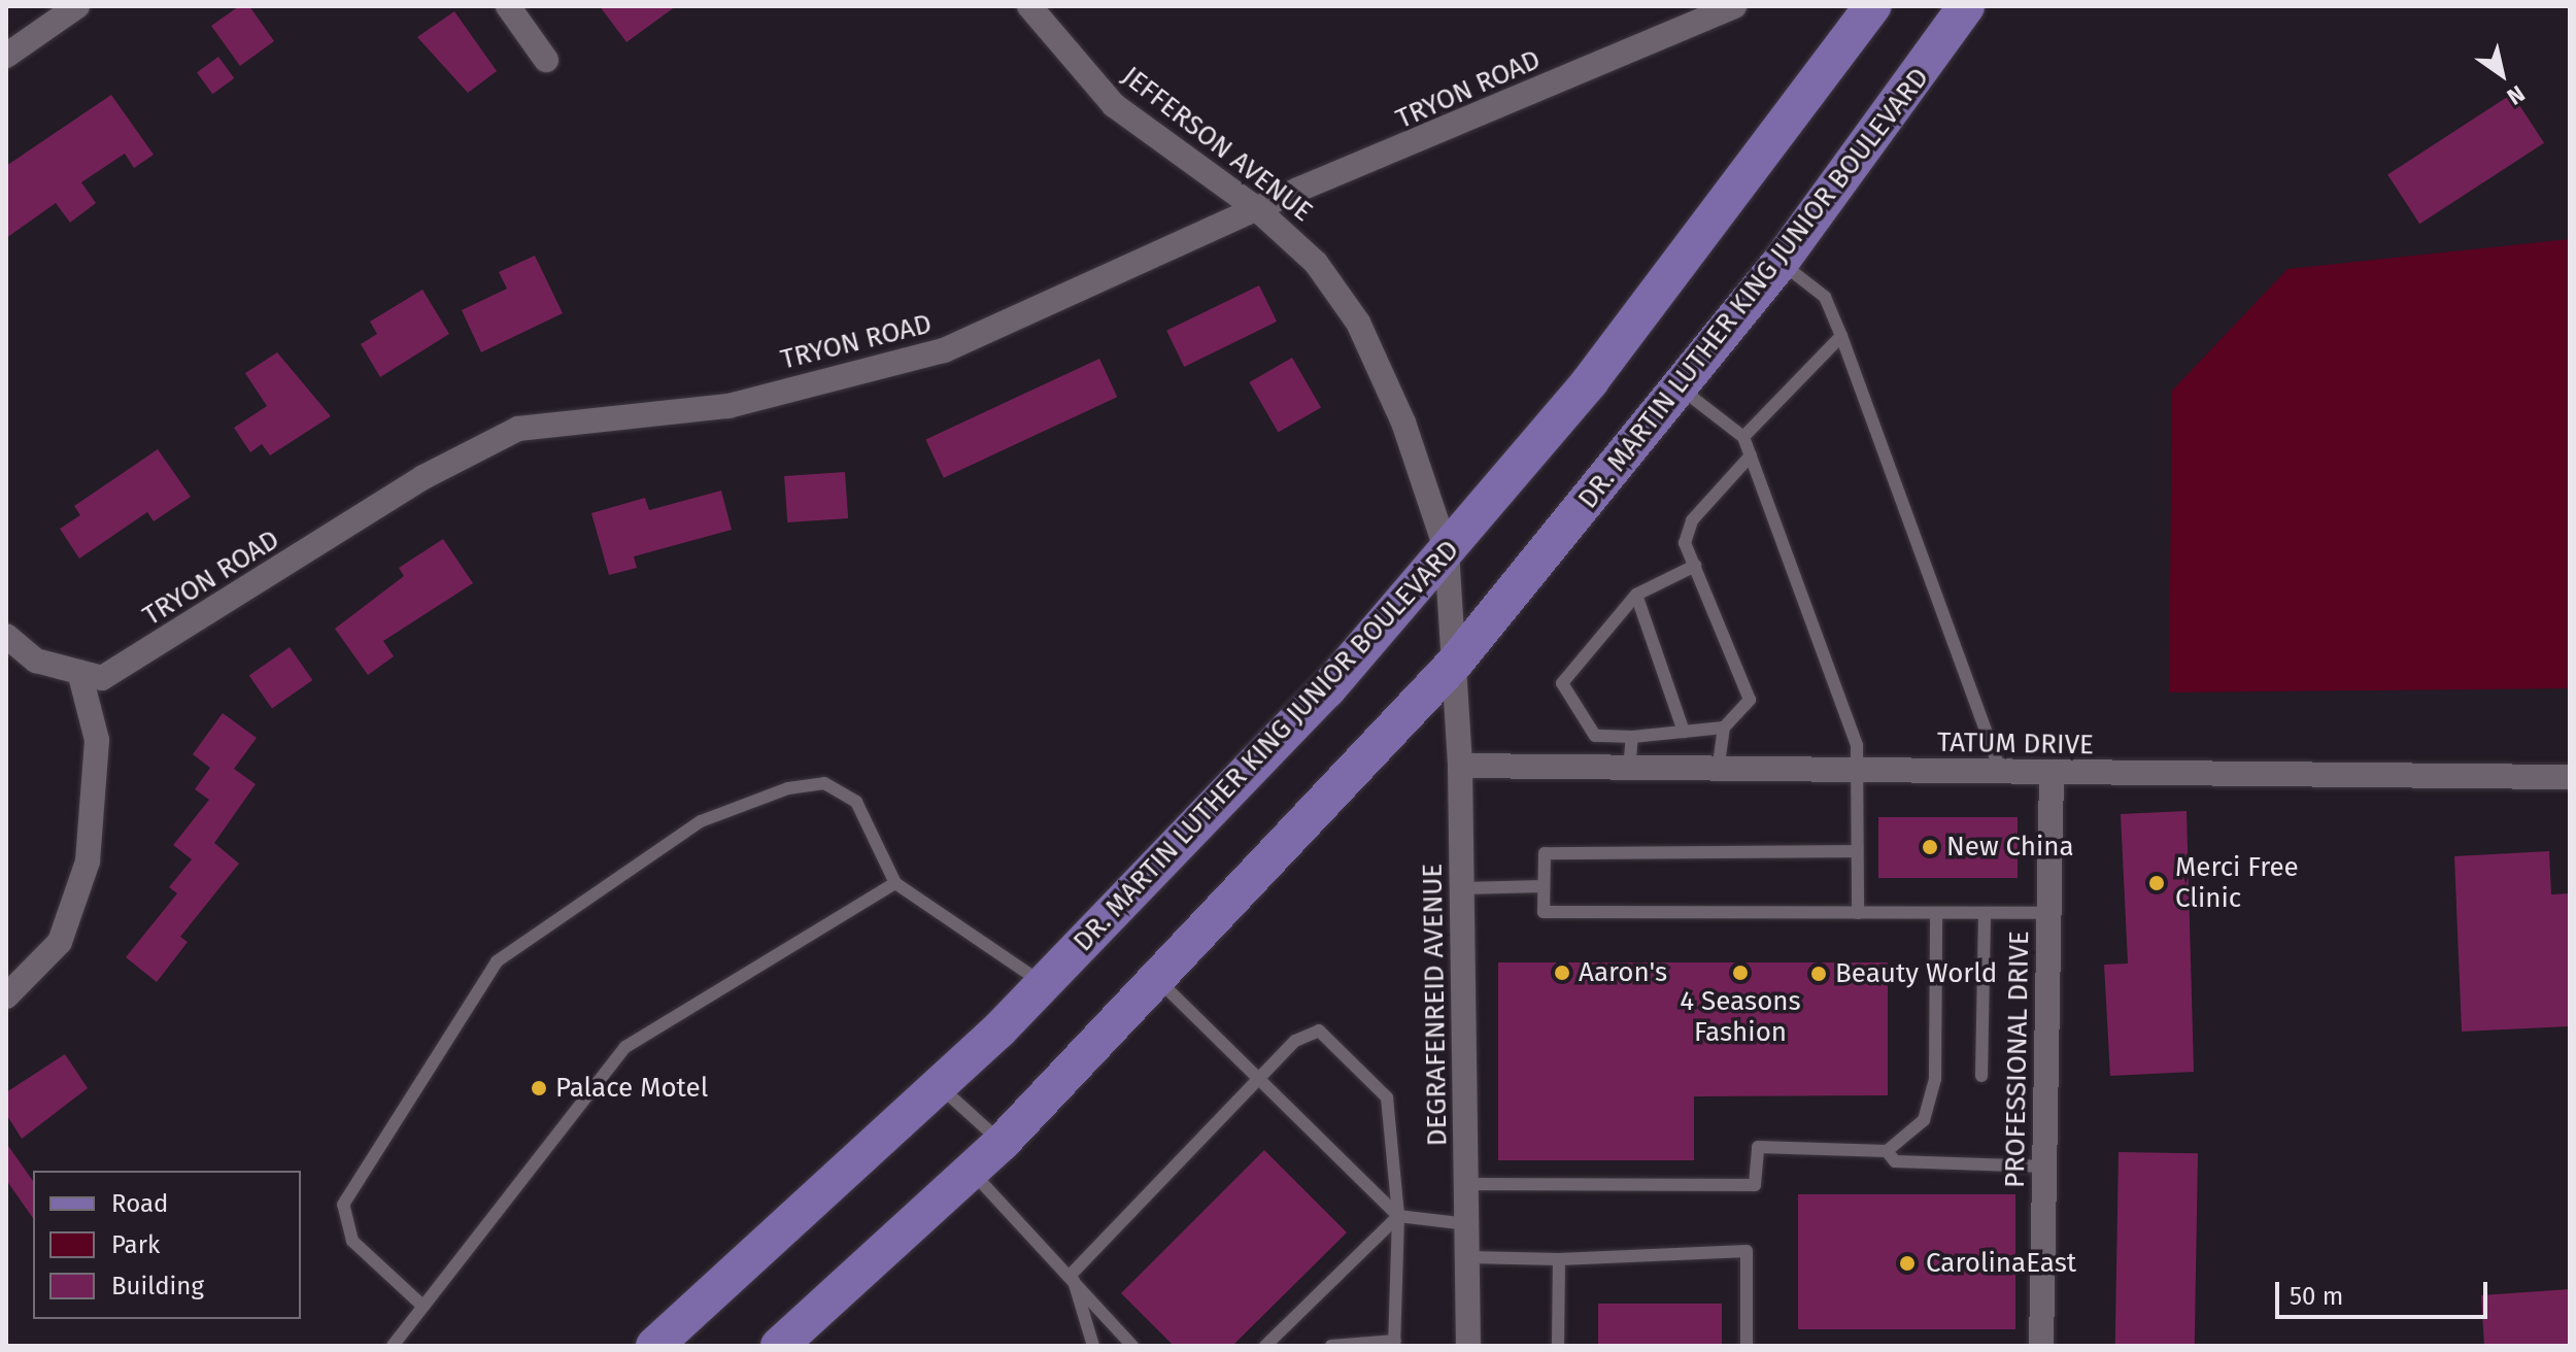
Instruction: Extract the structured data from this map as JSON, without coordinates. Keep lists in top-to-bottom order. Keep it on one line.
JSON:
{"streets":{"main road":["DR. MARTIN LUTHER KING JUNIOR BOULEVARD"],"street":["TRYON ROAD","JEFFERSON AVENUE","TATUM DRIVE","DEGRAFENREID AVENUE","PROFESSIONAL DRIVE"]},"crossings":[["TRYON ROAD","JEFFERSON AVENUE"],["JEFFERSON AVENUE","DR. MARTIN LUTHER KING JUNIOR BOULEVARD"],["JEFFERSON AVENUE","DEGRAFENREID AVENUE"],["DR. MARTIN LUTHER KING JUNIOR BOULEVARD","DEGRAFENREID AVENUE"],["TATUM DRIVE","DEGRAFENREID AVENUE"],["TATUM DRIVE","PROFESSIONAL DRIVE"]],"places":["New China","Merci Free Clinic","Aaron's","4 Seasons Fashion","Beauty World","Palace Motel","CarolinaEast"],"legend":["Road","Park","Building"],"scale_bar":"50 m","north":"bottom right"}
